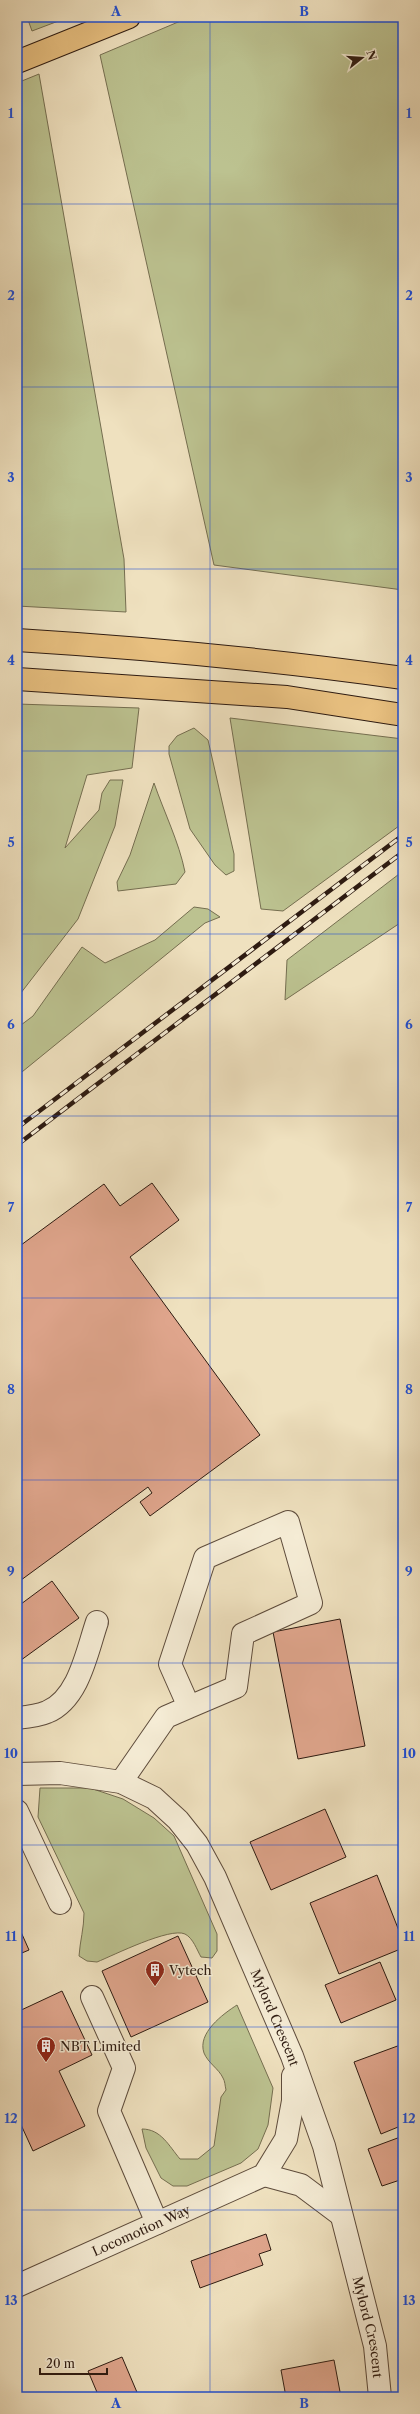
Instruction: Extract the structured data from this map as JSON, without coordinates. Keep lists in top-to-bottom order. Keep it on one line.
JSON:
{"streets":{"street":["Mylord Crescent","Locomotion Way"]},"places":{"building":["Vytech","NBT Limited"]},"scale_bar":"20 m","north":"right","grid":{"columns":["A","B"],"rows":["1","2","3","4","5","6","7","8","9","10","11","12","13"]}}
